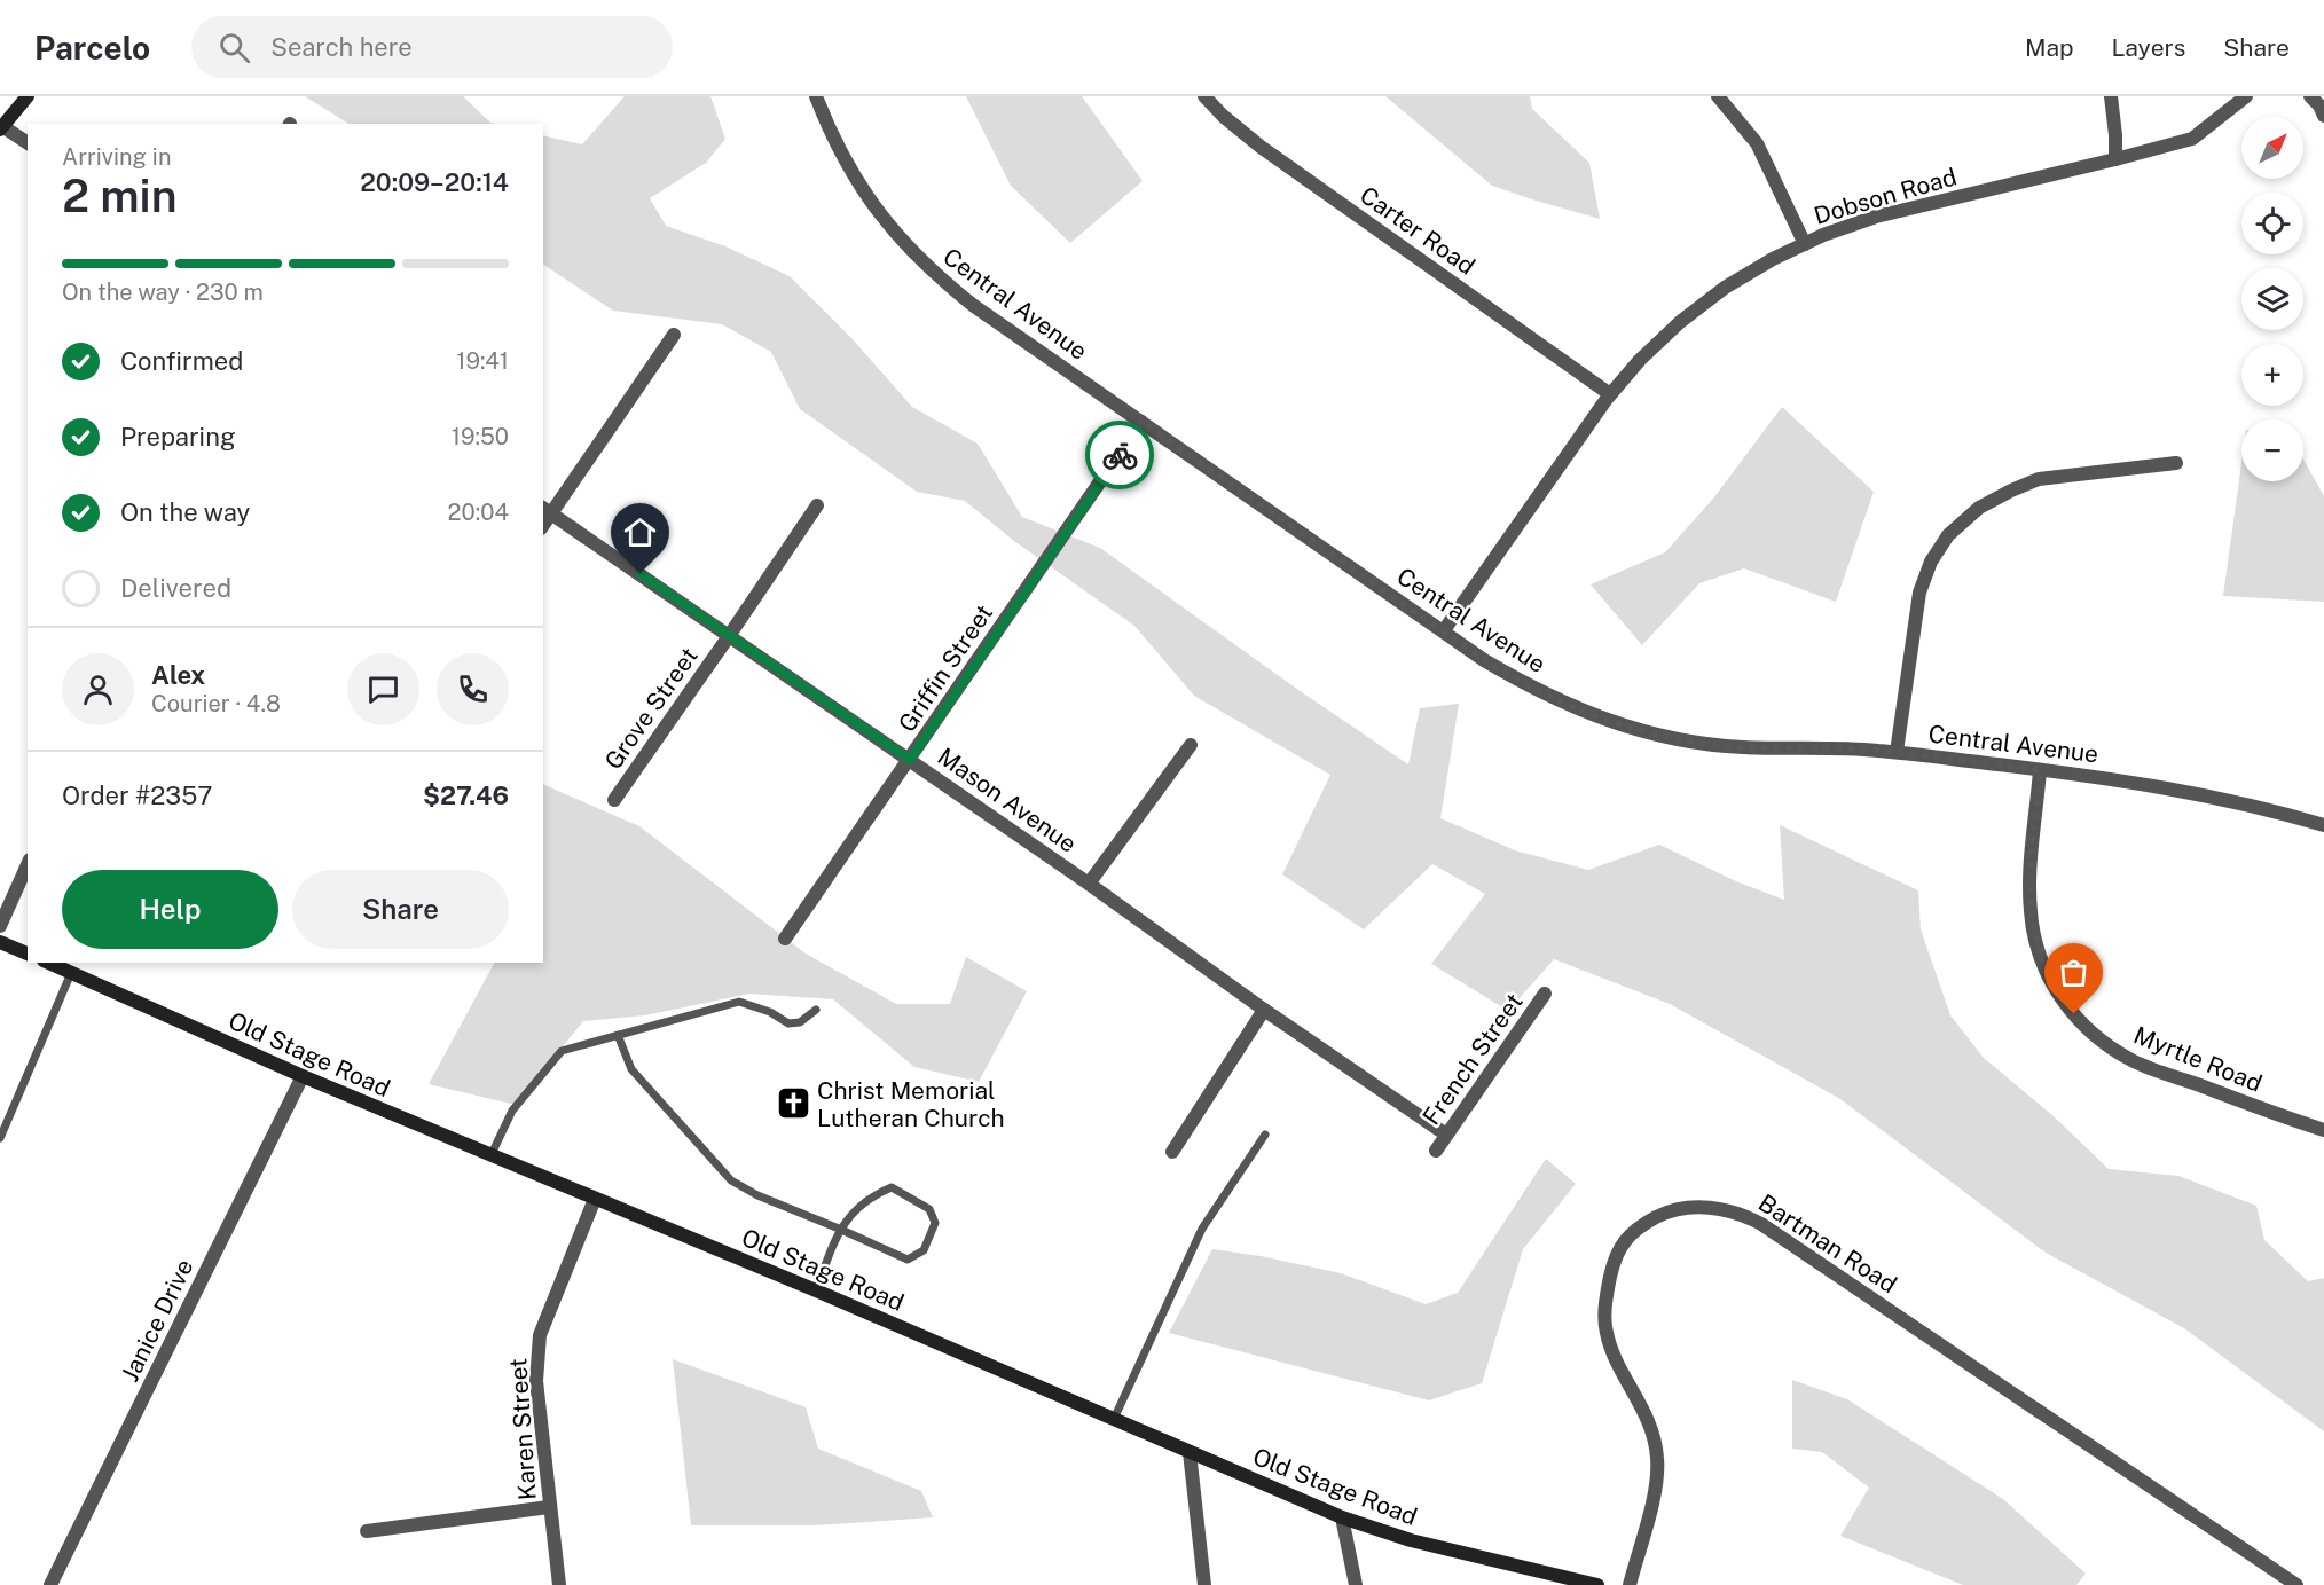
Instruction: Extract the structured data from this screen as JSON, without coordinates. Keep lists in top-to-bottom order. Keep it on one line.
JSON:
{"streets":{"street":["Dobson Road","Carter Road","Central Avenue","Griffin Street","Grove Street","Mason Avenue","Old Stage Road","French Street","Myrtle Road","Bartman Road","Janice Drive","Karen Street"]},"crossings":[["Dobson Road","Carter Road"],["Dobson Road","Central Avenue"],["Central Avenue","Griffin Street"],["Central Avenue","Myrtle Road"],["Griffin Street","Mason Avenue"],["Grove Street","Mason Avenue"],["Mason Avenue","French Street"],["Old Stage Road","Janice Drive"],["Old Stage Road","Karen Street"]],"places":{"church":["Christ Memorial Lutheran Church"]},"north":"top right","page":{"header":"Parcelo","search":"Search here","nav":["Map","Layers","Share"],"map_buttons":["+","−"],"heading":["2 min","Arriving in","20:09–20:14"],"panel":["Alex","Courier · 4.8","Order #2357","$27.46"],"bar":"On the way · 230 m","list":[["Confirmed","19:41"],["Preparing","19:50"],["On the way","20:04"],"Delivered"],"buttons":["Help","Share"]}}
